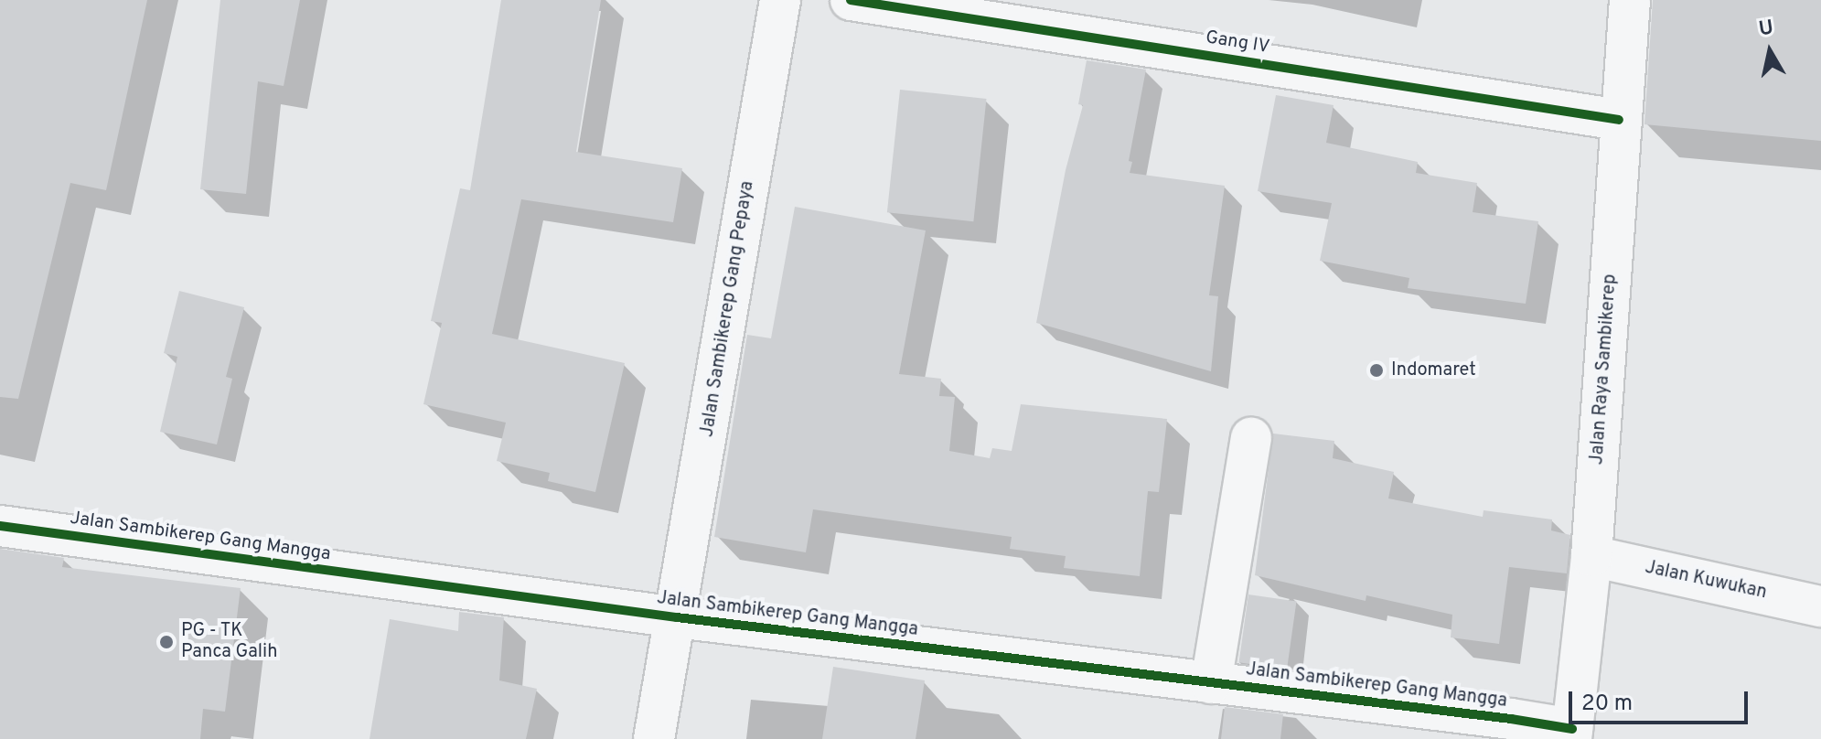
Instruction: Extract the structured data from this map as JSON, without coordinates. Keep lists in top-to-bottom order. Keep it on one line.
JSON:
{"streets":{"street":["Gang IV","Jalan Sambikerep Gang Pepaya","Jalan Raya Sambikerep","Jalan Sambikerep Gang Mangga","Jalan Kuwukan"]},"crossings":[["Gang IV","Jalan Raya Sambikerep"],["Jalan Sambikerep Gang Pepaya","Jalan Sambikerep Gang Mangga"],["Jalan Raya Sambikerep","Jalan Sambikerep Gang Mangga"],["Jalan Raya Sambikerep","Jalan Kuwukan"]],"places":["Indomaret","PG - TK Panca Galih"],"scale_bar":"20 m","north":"top"}
